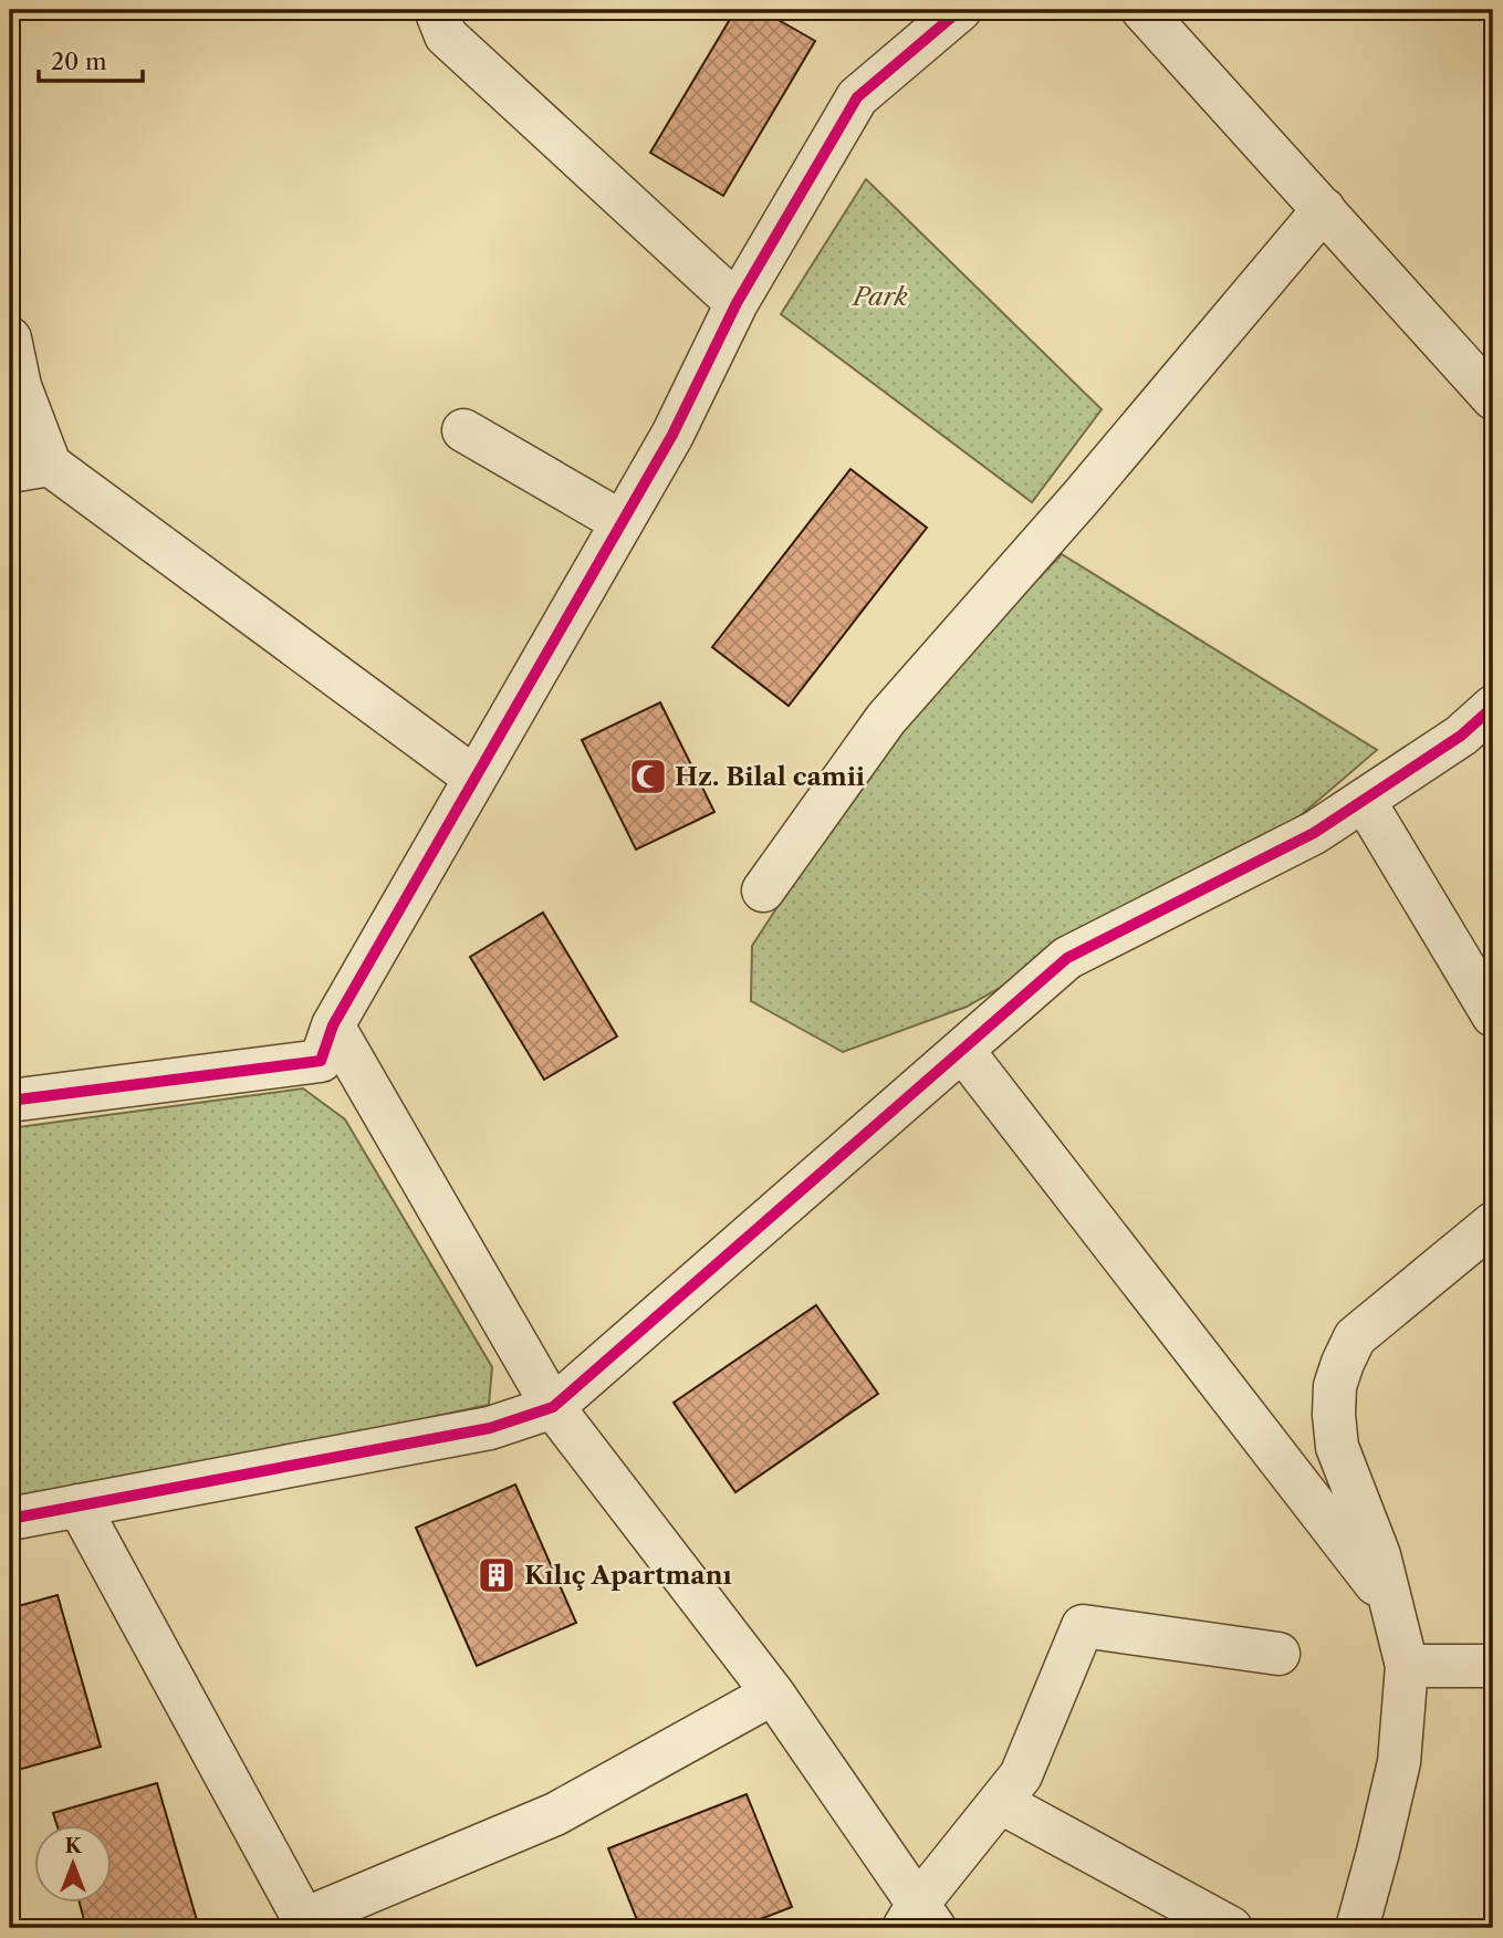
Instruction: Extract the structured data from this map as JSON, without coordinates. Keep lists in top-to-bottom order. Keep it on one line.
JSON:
{"parks":["Park"],"places":{"mosque":["Hz. Bilal camii"],"building":["Kılıç Apartmanı"]},"scale_bar":"20 m","north":"top"}
